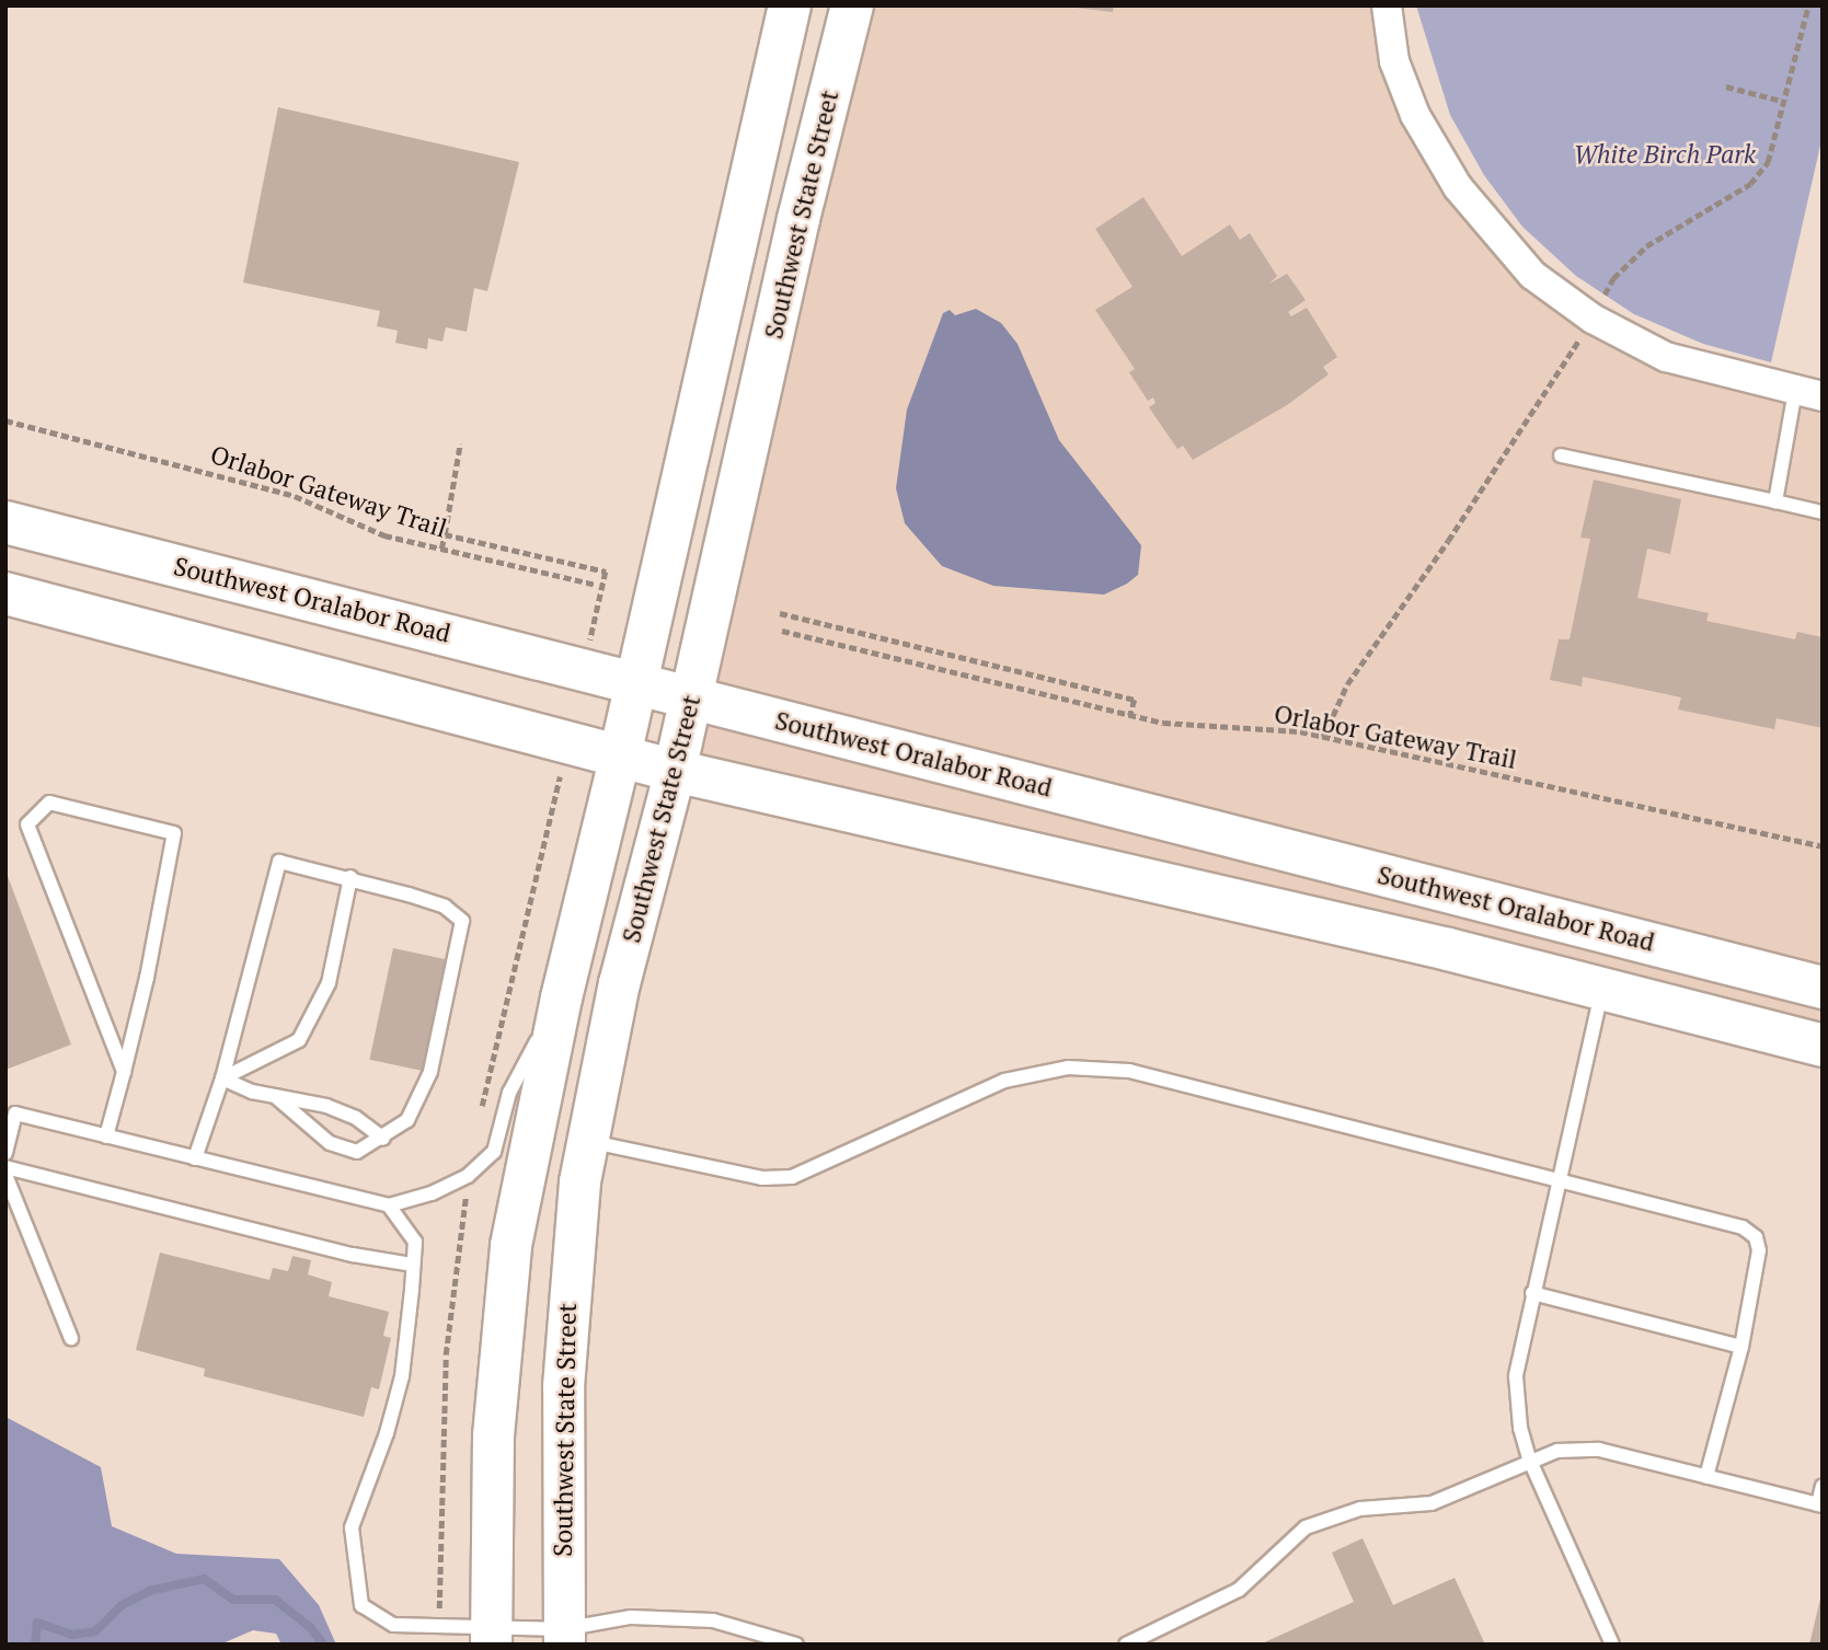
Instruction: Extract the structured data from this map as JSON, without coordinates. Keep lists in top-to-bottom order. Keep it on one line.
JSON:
{"streets":{"main road":["Southwest State Street","Southwest Oralabor Road"],"path":["Orlabor Gateway Trail"]},"crossings":[["Southwest State Street","Southwest Oralabor Road"]],"parks":["White Birch Park"]}
